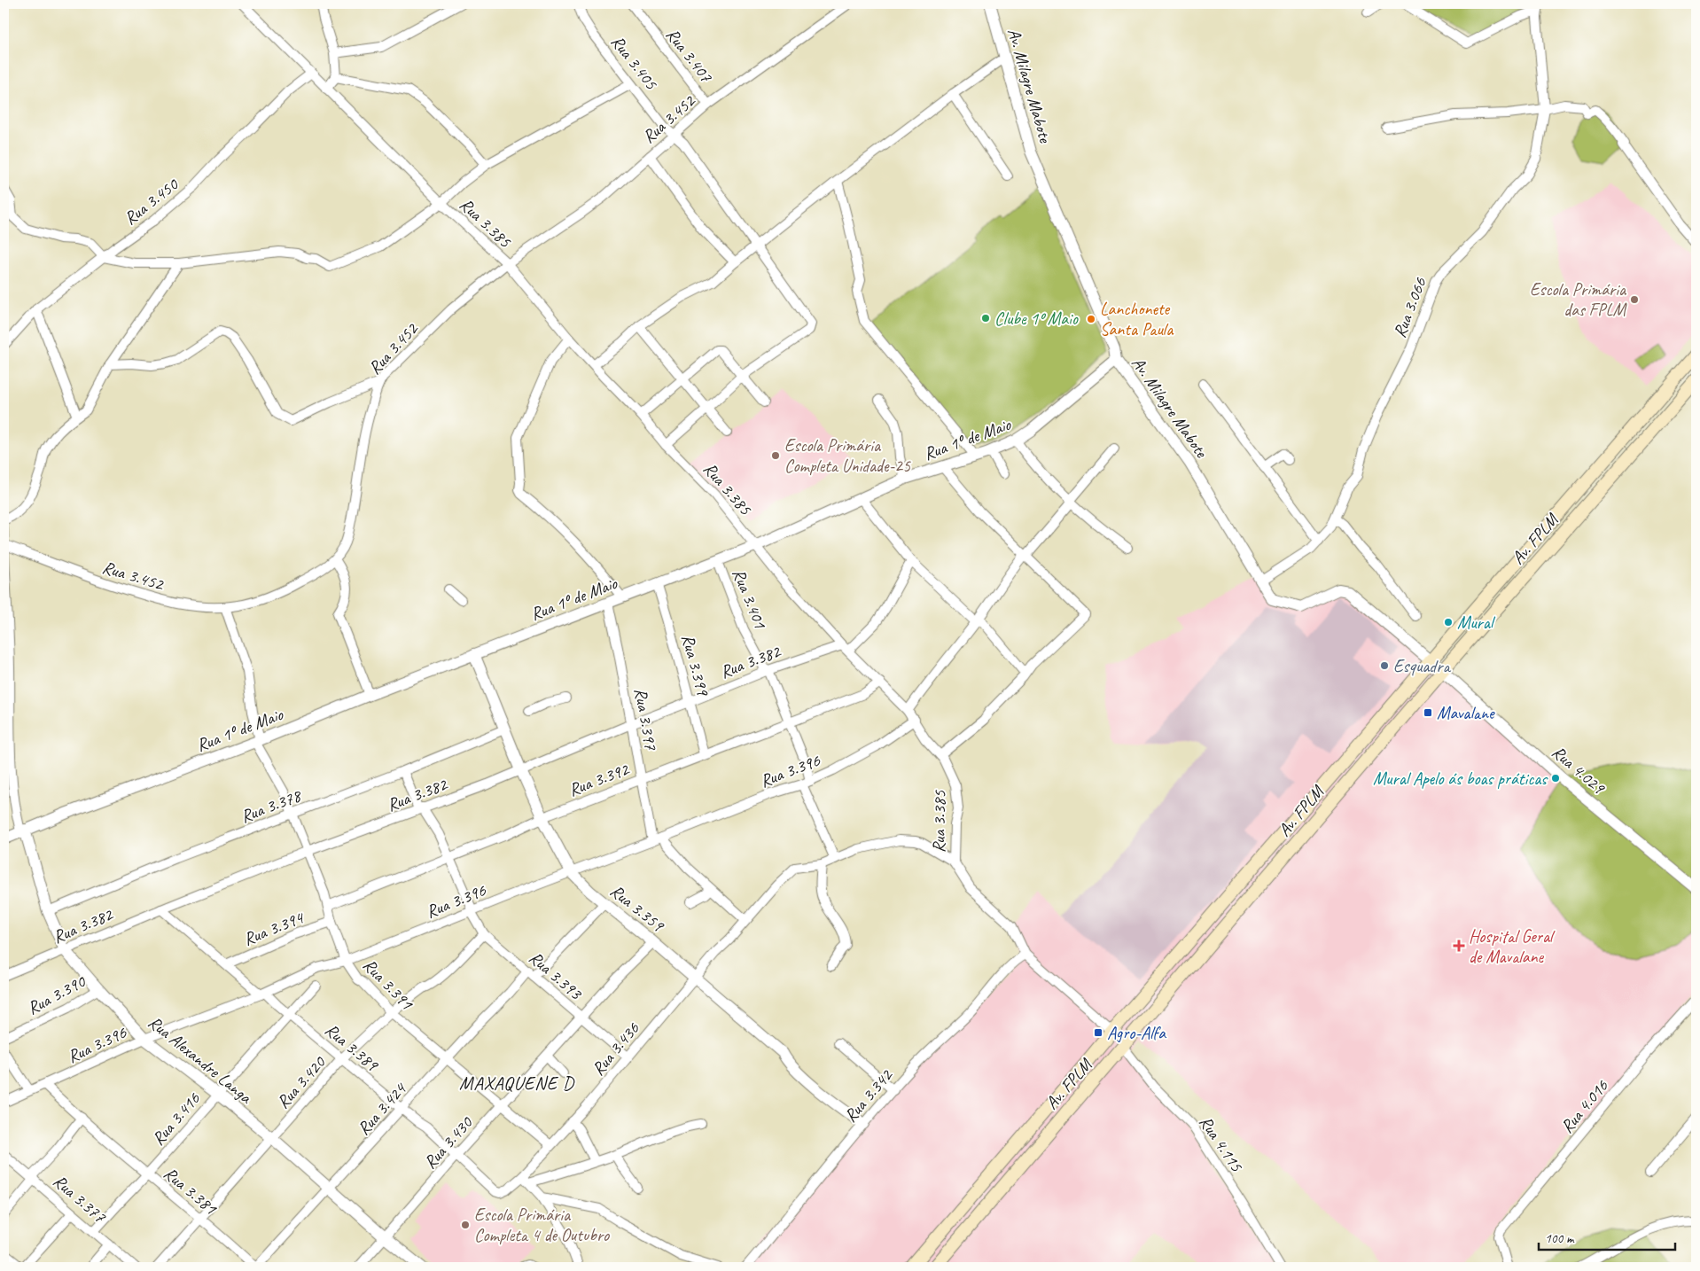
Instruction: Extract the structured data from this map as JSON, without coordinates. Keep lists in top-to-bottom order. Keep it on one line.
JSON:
{"streets":{"main road":["Av. FPLM"],"street":["Rua 3.407","Rua 3.405","Av. Milagre Mabote","Rua 3.452","Rua 3.450","Rua 3.385","Rua 3.066","Rua 1º de Maio","Rua 3.401","Rua 3.382","Rua 3.399","Rua 3.397","Rua 4.029","Rua 3.396","Rua 3.392","Rua 3.378","Rua 3.359","Rua 3.394","Rua 3.393","Rua 3.391","Rua 3.390","Rua 3.389","Rua 3.436","Rua Alexandre Langa","Rua 3.420","Rua 3.342","Rua 4.016","Rua 3.424","Rua 3.416","Rua 3.430","Rua 4.115","Rua 3.381","Rua 3.377"]},"crossings":[["Rua 3.407","Rua 3.452"],["Rua 3.405","Rua 3.452"],["Av. Milagre Mabote","Rua 3.066"],["Av. Milagre Mabote","Rua 1º de Maio"],["Av. Milagre Mabote","Av. FPLM"],["Av. Milagre Mabote","Rua 4.029"],["Rua 3.452","Rua 3.385"],["Rua 3.452","Rua 3.391"],["Rua 3.450","Rua 3.385"],["Rua 3.385","Rua 1º de Maio"],["Rua 3.385","Av. FPLM"],["Rua 3.385","Rua 3.382"],["Rua 3.385","Rua 3.396"],["Rua 3.385","Rua 3.392"],["Rua 3.385","Rua 3.436"],["Rua 3.385","Rua 3.342"],["Rua 1º de Maio","Rua 3.401"],["Rua 1º de Maio","Rua 3.399"],["Rua 1º de Maio","Rua 3.397"],["Rua 1º de Maio","Rua 3.359"],["Rua 1º de Maio","Rua 3.391"],["Rua 1º de Maio","Rua Alexandre Langa"],["Av. FPLM","Rua 4.029"],["Av. FPLM","Rua 4.115"],["Rua 3.401","Rua 3.382"],["Rua 3.401","Rua 3.396"],["Rua 3.401","Rua 3.392"],["Rua 3.401","Rua 3.436"],["Rua 3.382","Rua 3.399"],["Rua 3.382","Rua 3.397"],["Rua 3.382","Rua 3.359"],["Rua 3.382","Rua 3.393"],["Rua 3.382","Rua 3.391"],["Rua 3.382","Rua 3.389"],["Rua 3.382","Rua Alexandre Langa"],["Rua 3.399","Rua 3.392"],["Rua 3.397","Rua 3.396"],["Rua 3.397","Rua 3.392"],["Rua 3.396","Rua 3.359"],["Rua 3.396","Rua 3.393"],["Rua 3.396","Rua 3.391"],["Rua 3.396","Rua 3.389"],["Rua 3.396","Rua Alexandre Langa"],["Rua 3.396","Rua 3.381"],["Rua 3.392","Rua 3.359"],["Rua 3.392","Rua 3.393"],["Rua 3.392","Rua 3.391"],["Rua 3.378","Rua 3.359"],["Rua 3.378","Rua 3.393"],["Rua 3.378","Rua 3.391"],["Rua 3.378","Rua Alexandre Langa"],["Rua 3.359","Rua 3.436"],["Rua 3.359","Rua 3.342"],["Rua 3.359","Rua 3.424"],["Rua 3.359","Rua 3.430"],["Rua 3.394","Rua 3.391"],["Rua 3.394","Rua 3.389"],["Rua 3.393","Rua 3.436"],["Rua 3.393","Rua 3.420"],["Rua 3.393","Rua 3.424"],["Rua 3.393","Rua 3.430"],["Rua 3.391","Rua 3.436"],["Rua 3.391","Rua 3.420"],["Rua 3.391","Rua 3.424"],["Rua 3.391","Rua 3.430"],["Rua 3.390","Rua Alexandre Langa"],["Rua 3.389","Rua 3.436"],["Rua 3.389","Rua 3.420"],["Rua 3.389","Rua 3.424"],["Rua 3.389","Rua 3.416"],["Rua 3.389","Rua 3.430"],["Rua Alexandre Langa","Rua 3.420"],["Rua Alexandre Langa","Rua 3.424"],["Rua Alexandre Langa","Rua 3.416"],["Rua Alexandre Langa","Rua 3.430"],["Rua 3.420","Rua 3.381"],["Rua 3.424","Rua 3.381"],["Rua 3.416","Rua 3.381"],["Rua 3.416","Rua 3.377"]],"districts":["MAXAQUENE D"],"places":{"other":["Escola Primária das FPLM","Clube 1º Maio","Lanchonete Santa Paula","Escola Primária Completa Unidade-25","Mural","Esquadra","Mural Apelo ás boas práticas","Escola Primária Completa 4 de Outubro"],"transit":["Mavalane","Agro-Alfa"],"health":["Hospital Geral de Mavalane"]},"scale_bar":"100 m"}
